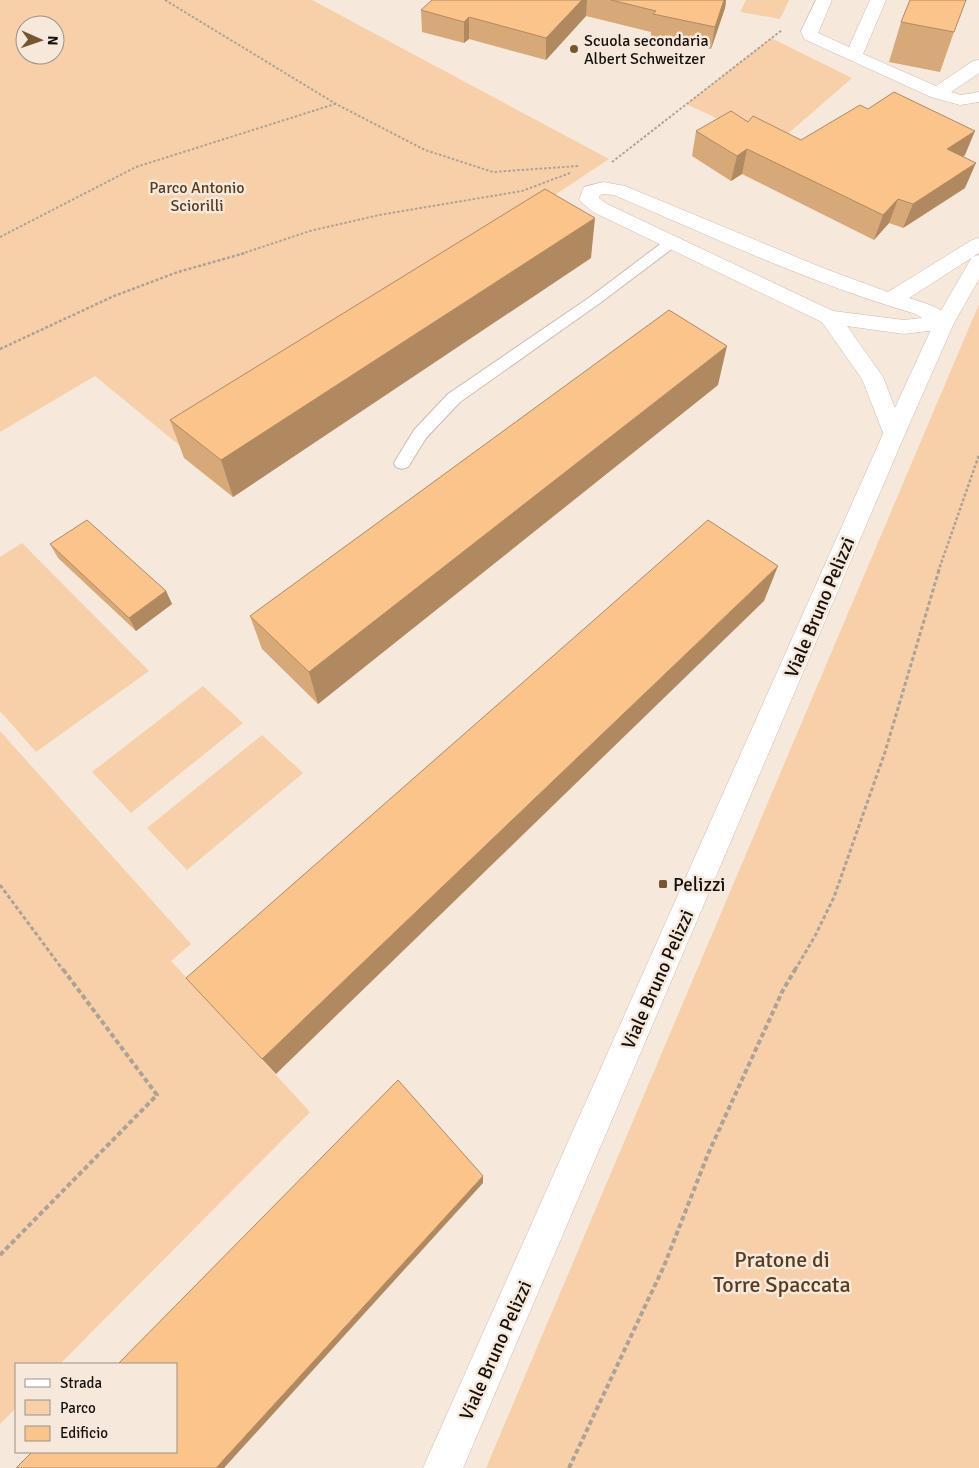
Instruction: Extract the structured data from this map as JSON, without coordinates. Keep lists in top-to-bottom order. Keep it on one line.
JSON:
{"streets":{"street":["Viale Bruno Pelizzi"]},"parks":["Parco Antonio Sciorilli","Pratone di Torre Spaccata"],"places":{"other":["Scuola secondaria Albert Schweitzer"],"transit":["Pelizzi"]},"legend":["Strada","Parco","Edificio"],"north":"right"}
